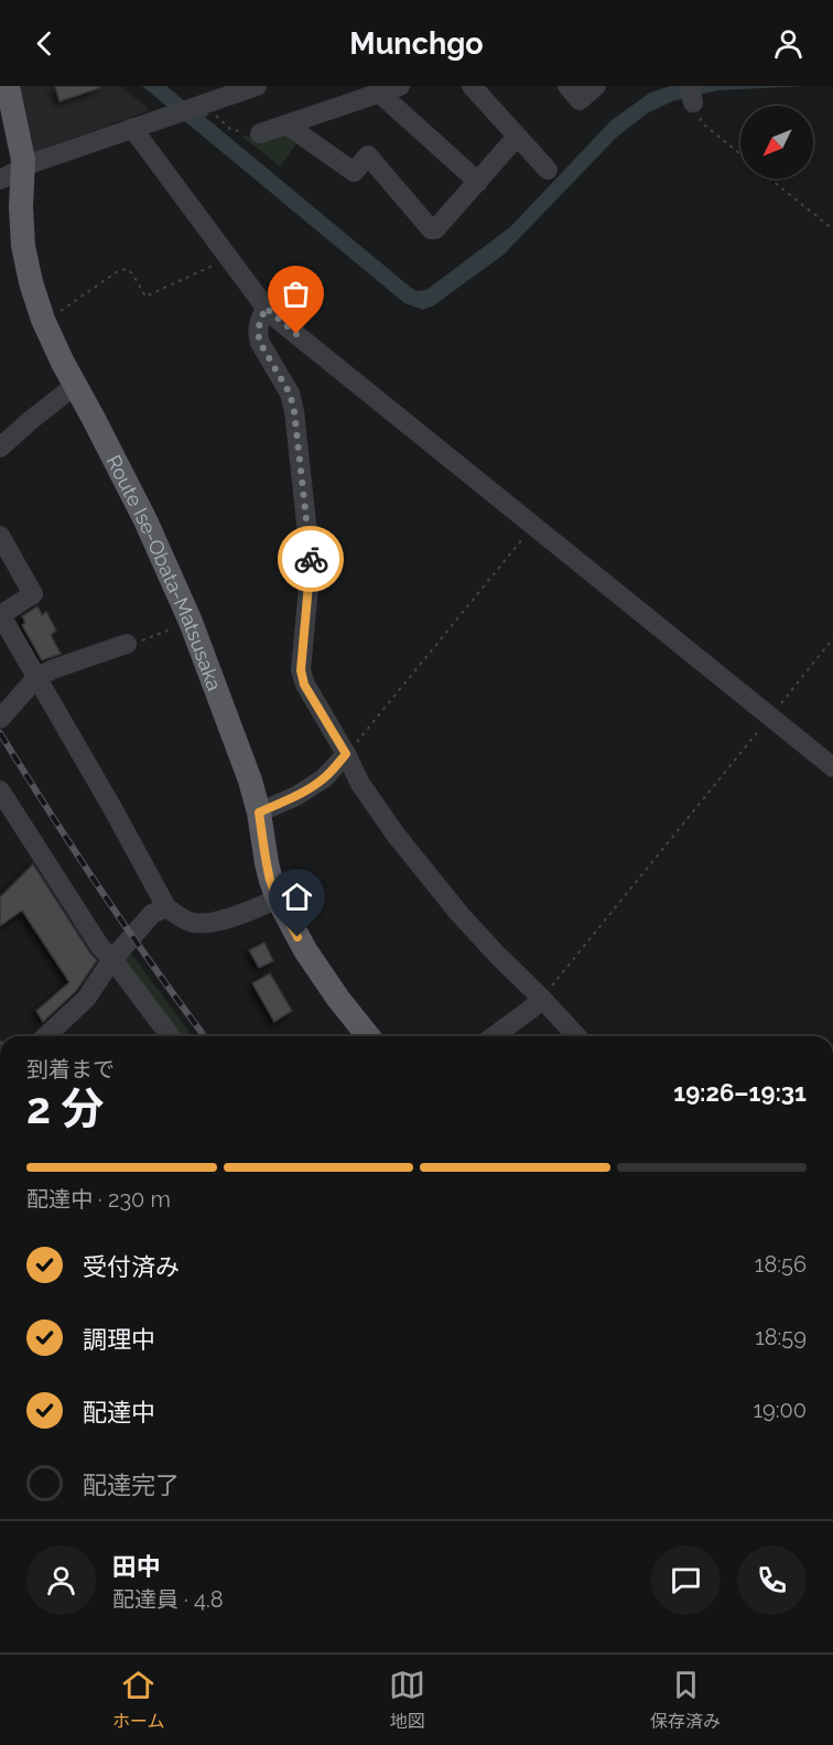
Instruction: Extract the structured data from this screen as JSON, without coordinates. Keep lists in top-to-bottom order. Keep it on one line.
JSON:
{"streets":{"main road":["Route Ise-Obata-Matsusaka"]},"north":"bottom left","page":{"header":"Munchgo","heading":["2 分","到着まで","19:26–19:31"],"panel":["田中","配達員 · 4.8"],"bar":"配達中 · 230 m","list":[["受付済み","18:56"],["調理中","18:59"],["配達中","19:00"],"配達完了"],"tabs":["ホーム","地図","保存済み"]}}
